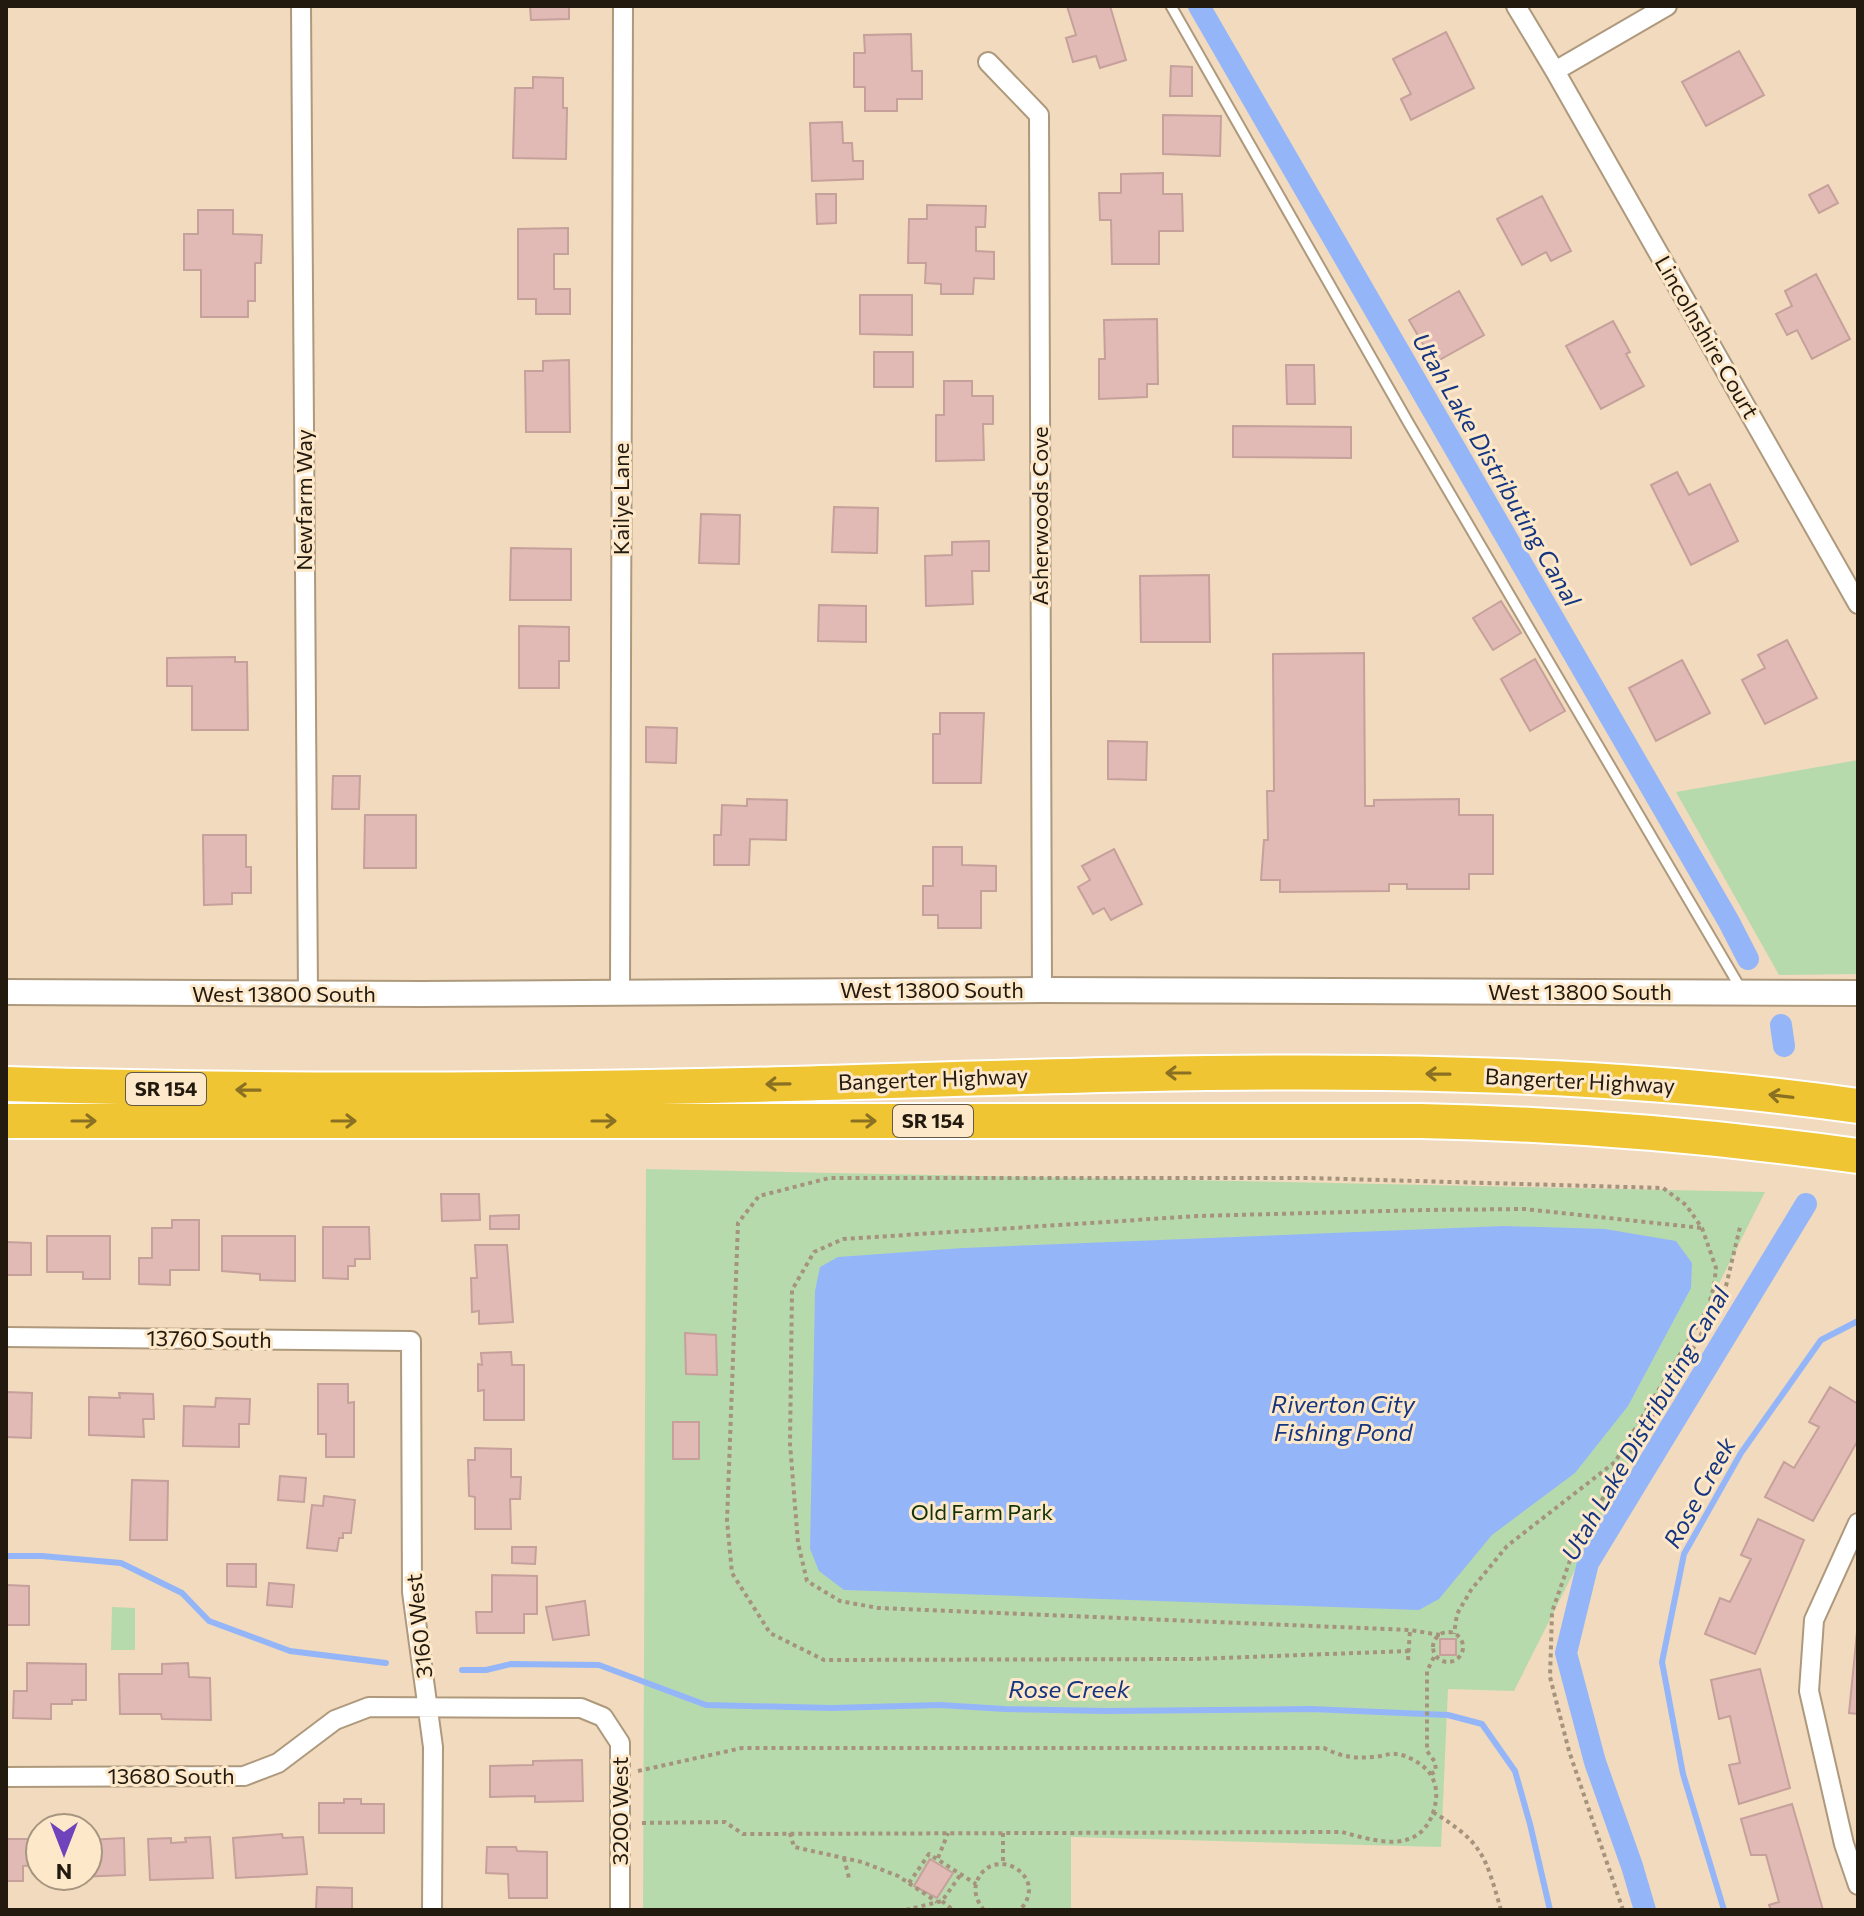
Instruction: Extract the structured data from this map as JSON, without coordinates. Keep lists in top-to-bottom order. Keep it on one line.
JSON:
{"streets":{"highway":["Bangerter Highway","SR 154"],"street":["Lincolnshire Court","Kailye Lane","Newfarm Way","Asherwoods Cove","West 13800 South","13760 South","3160 West","13680 South","3200 West"]},"crossings":[["Kailye Lane","West 13800 South"],["Newfarm Way","West 13800 South"],["Asherwoods Cove","West 13800 South"],["13760 South","3160 West"],["3160 West","13680 South"],["13680 South","3200 West"]],"water":["Utah Lake Distributing Canal","Riverton City Fishing Pond","Rose Creek"],"parks":["Old Farm Park"],"north":"bottom"}
